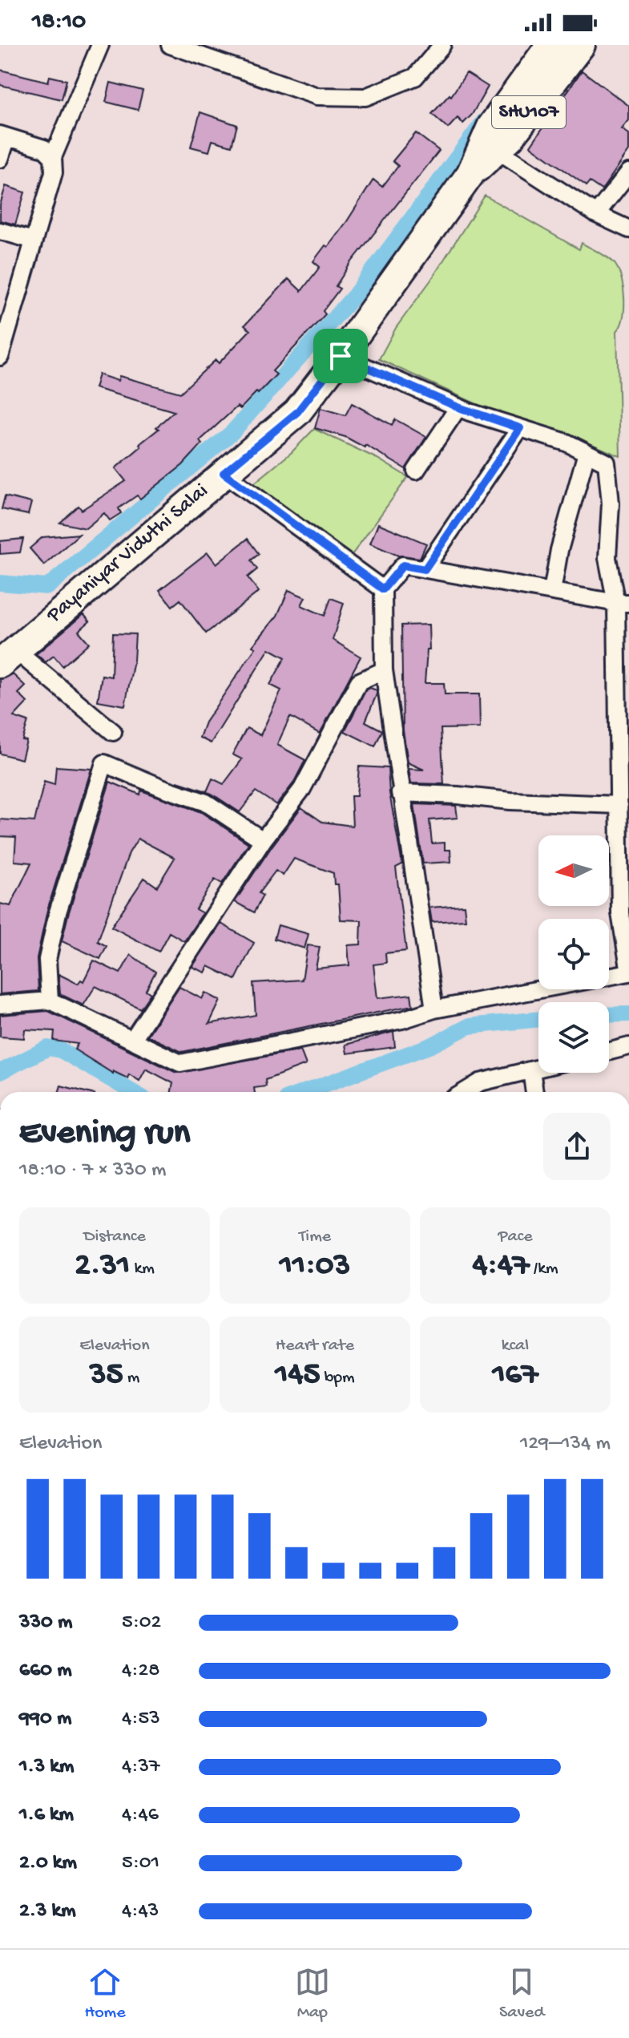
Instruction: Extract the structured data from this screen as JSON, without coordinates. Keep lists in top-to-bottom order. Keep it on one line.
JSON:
{"streets":{"main road":["SHU107","Payaniyar Viduthi Salai"]},"north":"left","page":{"status":"18:10","heading":["Evening run","18:10 · 7 × 330 m"],"stats":[["Distance","2.31 km"],["Time","11:03"],["Pace","4:47 /km"],["Elevation","35 m"],["Heart rate","145 bpm"],["kcal","167"]],"chart":["Elevation","129–134 m"],"list":[{"name":"330 m","note":"5:02"},{"name":"660 m","note":"4:28"},{"name":"990 m","note":"4:53"},{"name":"1.3 km","note":"4:37"},{"name":"1.6 km","note":"4:46"},{"name":"2.0 km","note":"5:01"},{"name":"2.3 km","note":"4:43"}],"tabs":["Home","Map","Saved"]}}
